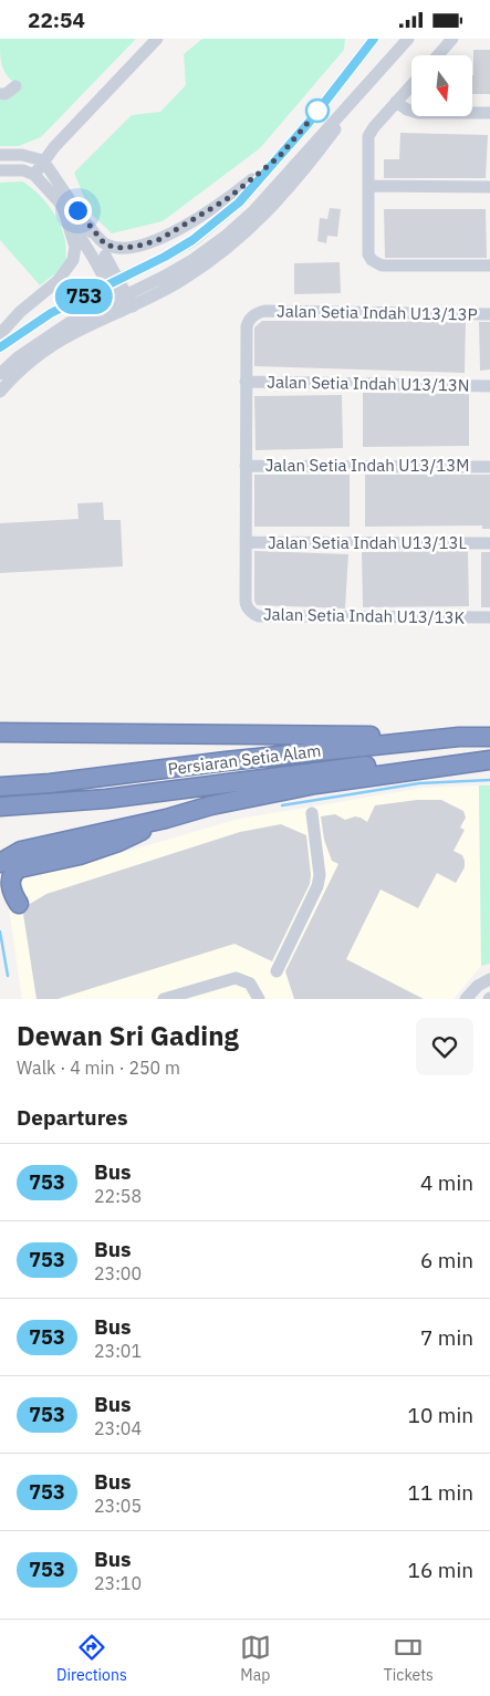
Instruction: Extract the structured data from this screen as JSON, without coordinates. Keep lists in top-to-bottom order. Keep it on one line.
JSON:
{"streets":{"highway":["Persiaran Setia Alam"],"street":["Jalan Setia Indah U13/13P","Jalan Setia Indah U13/13N","Jalan Setia Indah U13/13M","Jalan Setia Indah U13/13L","Jalan Setia Indah U13/13K"]},"crossings":[["Jalan Setia Indah U13/13P","Jalan Setia Indah U13/13N"],["Jalan Setia Indah U13/13L","Jalan Setia Indah U13/13K"]],"lines":["bus line 753"],"north":"bottom","page":{"status":"22:54","on_map":"753","heading":[["Dewan Sri Gading","Walk · 4 min · 250 m"],"Departures"],"list":[{"mark":"753","name":"Bus","note":"22:58","value":"4 min"},{"mark":"753","name":"Bus","note":"23:00","value":"6 min"},{"mark":"753","name":"Bus","note":"23:01","value":"7 min"},{"mark":"753","name":"Bus","note":"23:04","value":"10 min"},{"mark":"753","name":"Bus","note":"23:05","value":"11 min"},{"mark":"753","name":"Bus","note":"23:10","value":"16 min"}],"tabs":["Directions","Map","Tickets"]}}
